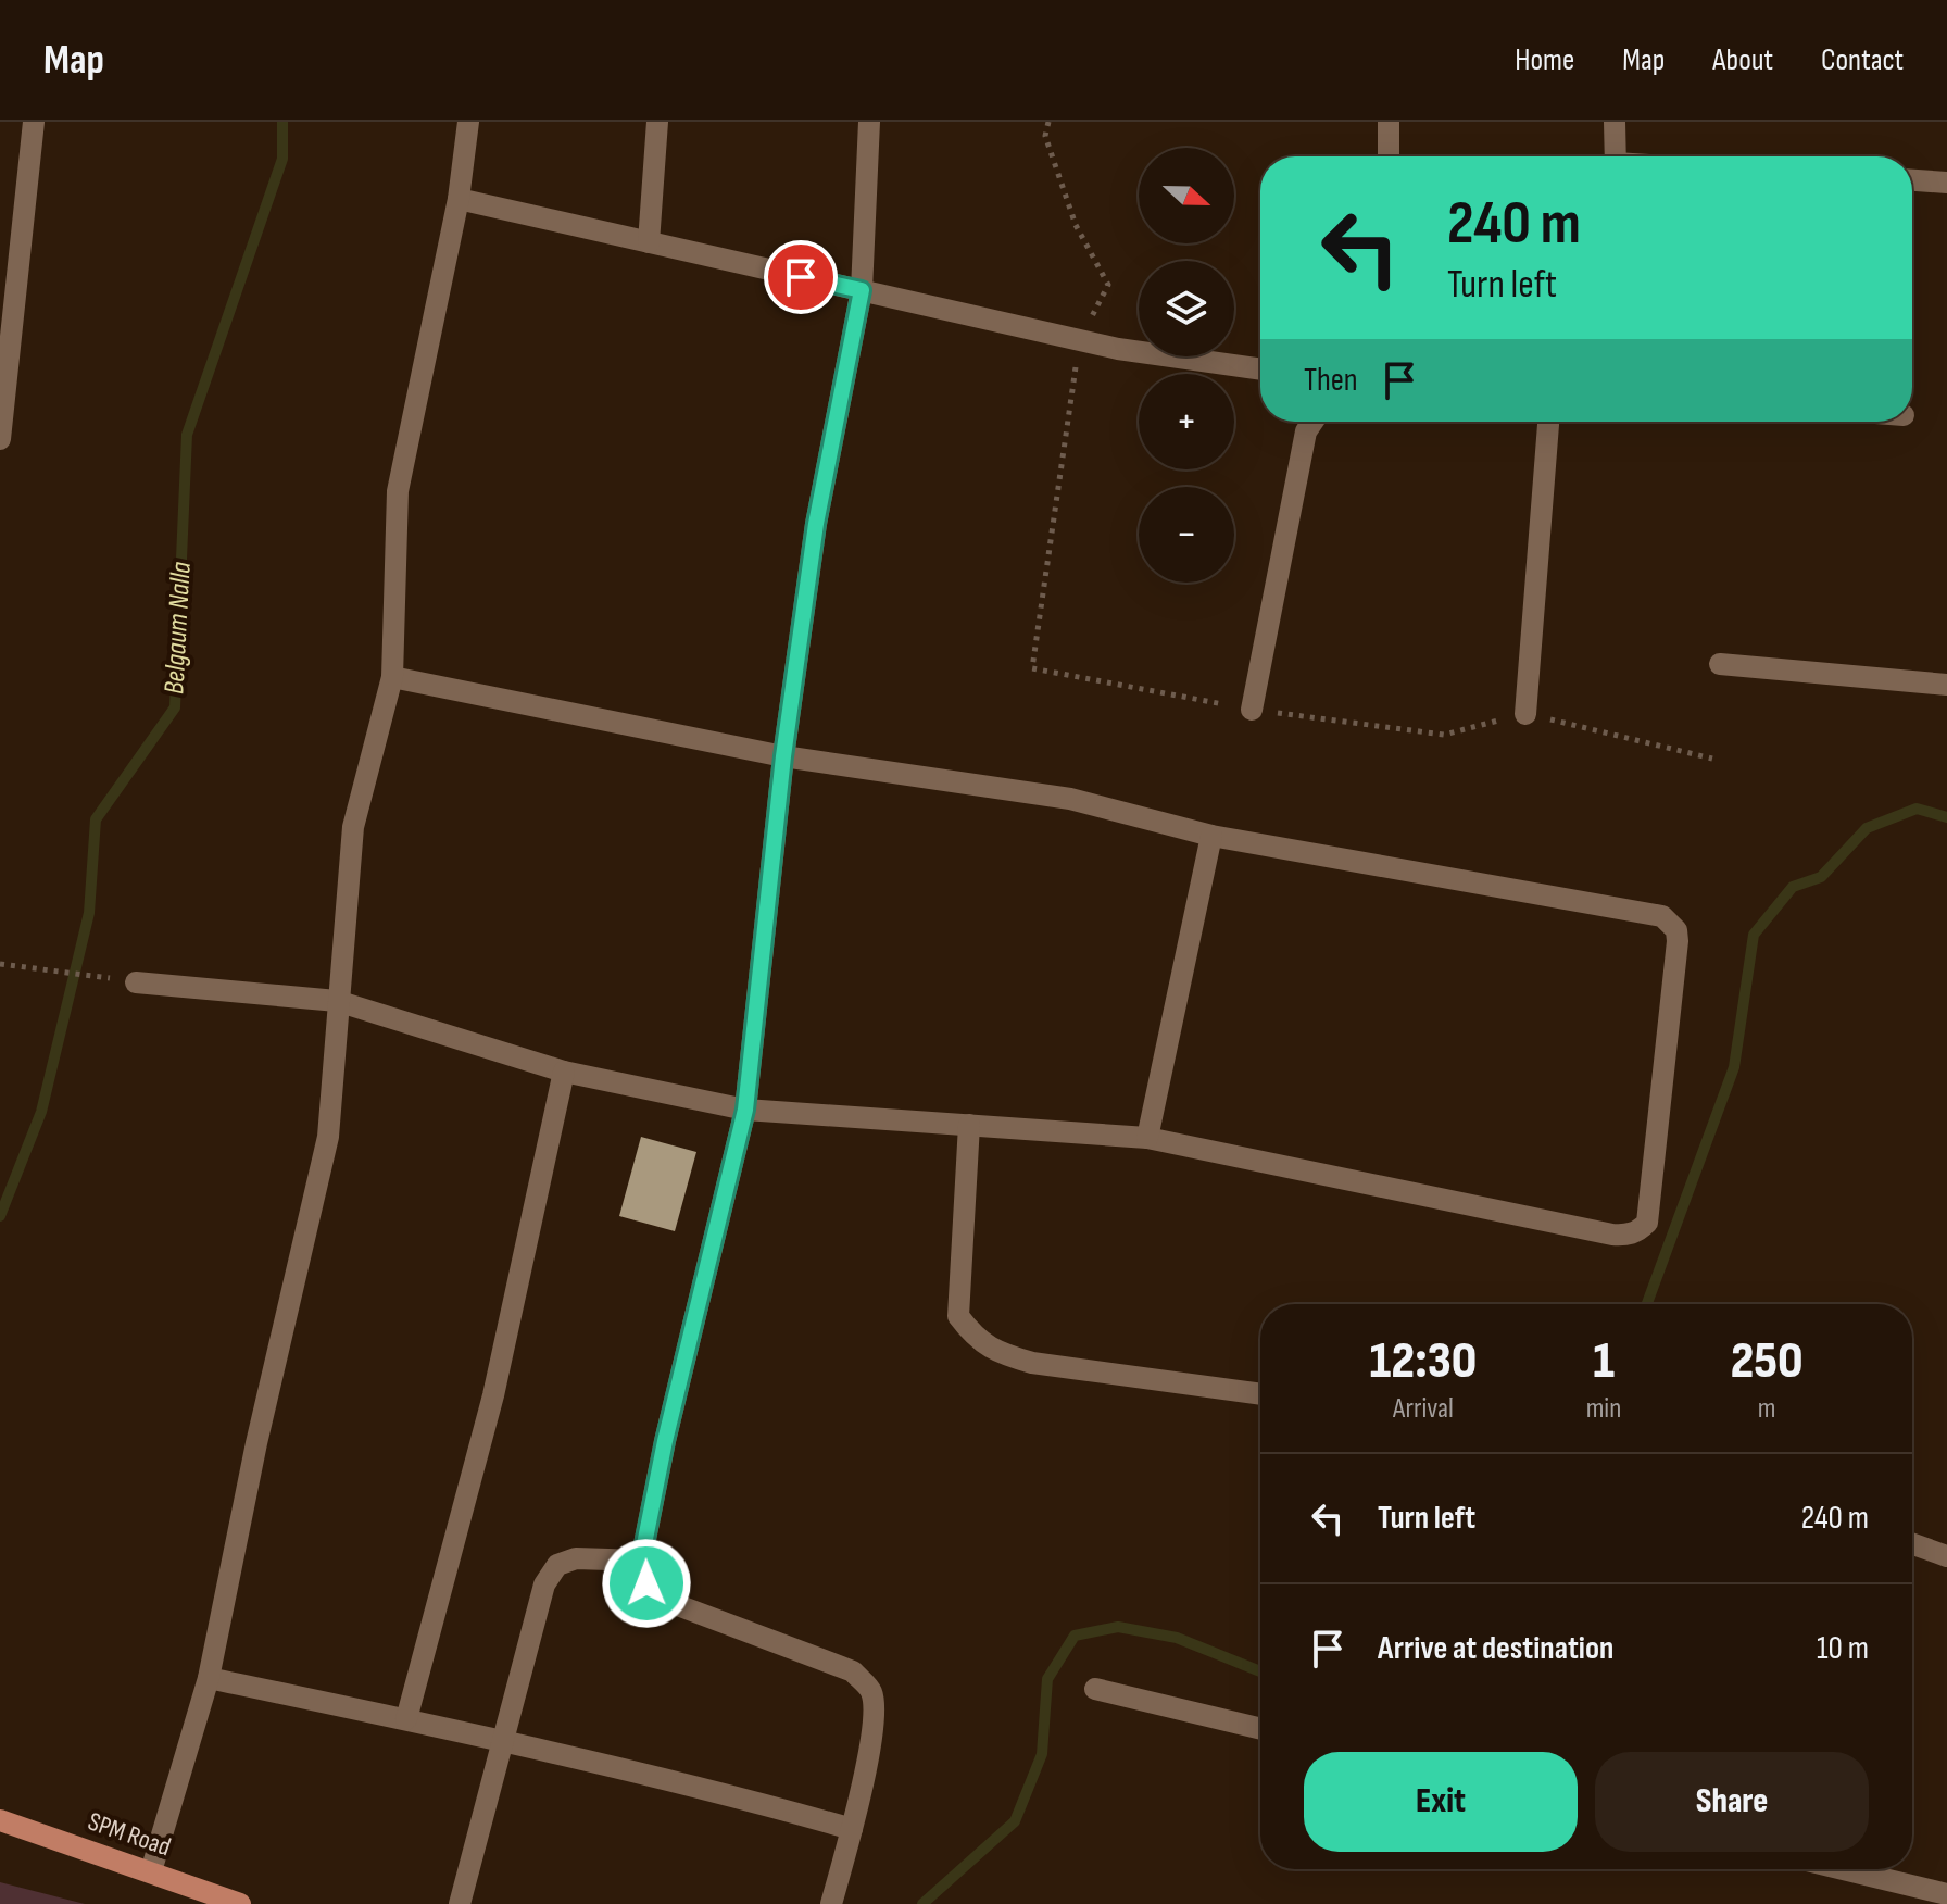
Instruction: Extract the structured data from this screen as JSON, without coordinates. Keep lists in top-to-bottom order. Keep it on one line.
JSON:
{"streets":{"main road":["SPM Road"]},"water":["Belgaum Nalla"],"north":"right","page":{"header":"Map","nav":["Home","Map","About","Contact"],"map_buttons":["+","−"],"turn":["240 m","Turn left"],"then":"Then","eta":["12:30","Arrival","1","min","250","m"],"list":[{"name":"Turn left","value":"240 m"},{"name":"Arrive at destination","value":"10 m"}],"buttons":["Exit","Share"]}}
